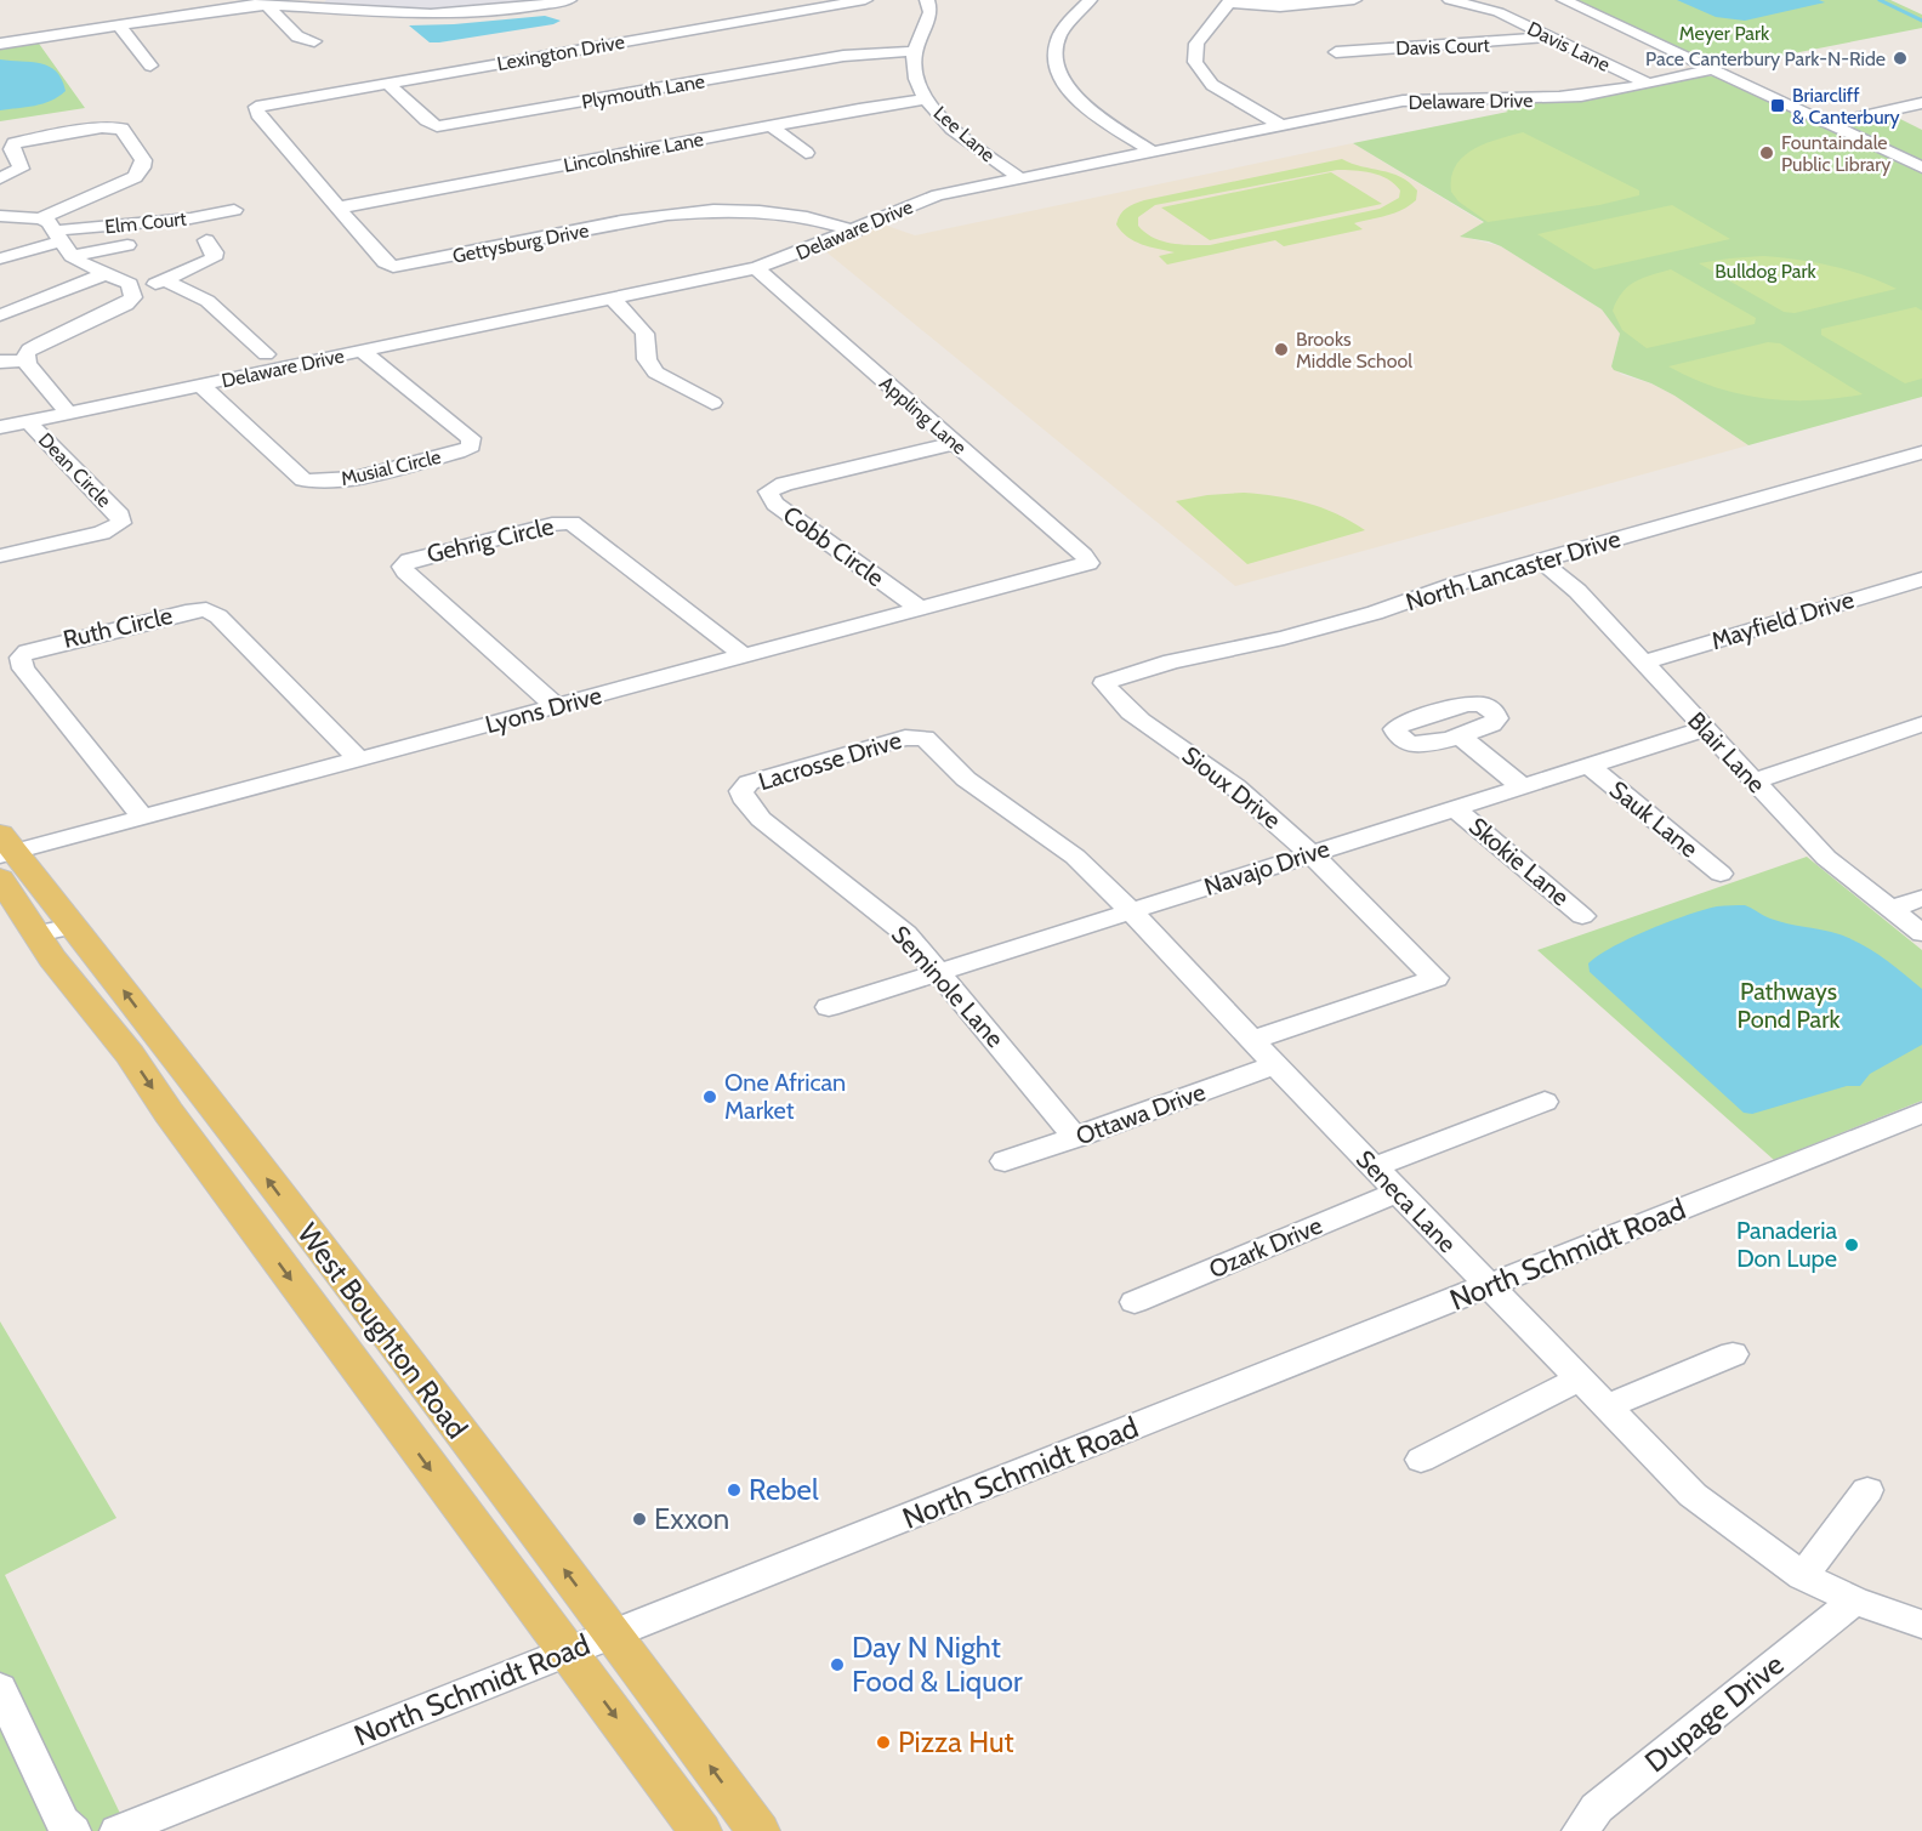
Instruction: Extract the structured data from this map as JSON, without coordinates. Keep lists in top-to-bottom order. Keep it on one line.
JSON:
{"streets":{"main road":["West Boughton Road"],"street":["Davis Court","Davis Lane","Lexington Drive","Plymouth Lane","Delaware Drive","Lee Lane","Lincolnshire Lane","Elm Court","Gettysburg Drive","Appling Lane","Musial Circle","Dean Circle","Gehrig Circle","Cobb Circle","North Lancaster Drive","Mayfield Drive","Ruth Circle","Lyons Drive","Blair Lane","Lacrosse Drive","Sioux Drive","Sauk Lane","Skokie Lane","Navajo Drive","Seminole Lane","Ottawa Drive","Seneca Lane","Ozark Drive","North Schmidt Road","Dupage Drive"]},"crossings":[["Davis Court","Davis Lane"],["Davis Lane","Delaware Drive"],["Lexington Drive","Plymouth Lane"],["Lexington Drive","Gettysburg Drive"],["Plymouth Lane","Lee Lane"],["Delaware Drive","Lee Lane"],["Delaware Drive","Gettysburg Drive"],["Delaware Drive","Appling Lane"],["Delaware Drive","Musial Circle"],["Delaware Drive","Dean Circle"],["Lee Lane","Lincolnshire Lane"],["Lincolnshire Lane","Gettysburg Drive"],["Appling Lane","Cobb Circle"],["Appling Lane","Lyons Drive"],["Gehrig Circle","Lyons Drive"],["Cobb Circle","Lyons Drive"],["North Lancaster Drive","Blair Lane"],["North Lancaster Drive","Sioux Drive"],["Mayfield Drive","Blair Lane"],["Ruth Circle","Lyons Drive"],["Lyons Drive","West Boughton Road"],["Blair Lane","Navajo Drive"],["Lacrosse Drive","Seminole Lane"],["Lacrosse Drive","Seneca Lane"],["Sioux Drive","Navajo Drive"],["Sioux Drive","Seneca Lane"],["Sauk Lane","Navajo Drive"],["Skokie Lane","Navajo Drive"],["Navajo Drive","Seminole Lane"],["Navajo Drive","Seneca Lane"],["Seminole Lane","Ottawa Drive"],["Ottawa Drive","Seneca Lane"],["Seneca Lane","Ozark Drive"],["Seneca Lane","North Schmidt Road"],["Seneca Lane","Dupage Drive"],["North Schmidt Road","West Boughton Road"]],"parks":["Meyer Park","Bulldog Park","Pathways Pond Park"],"places":{"other":["Pace Canterbury Park-N-Ride","Fountaindale Public Library","Brooks Middle School","One African Market","Panaderia Don Lupe","Rebel","Exxon","Day N Night Food & Liquor","Pizza Hut"],"transit":["Briarcliff & Canterbury"]}}
